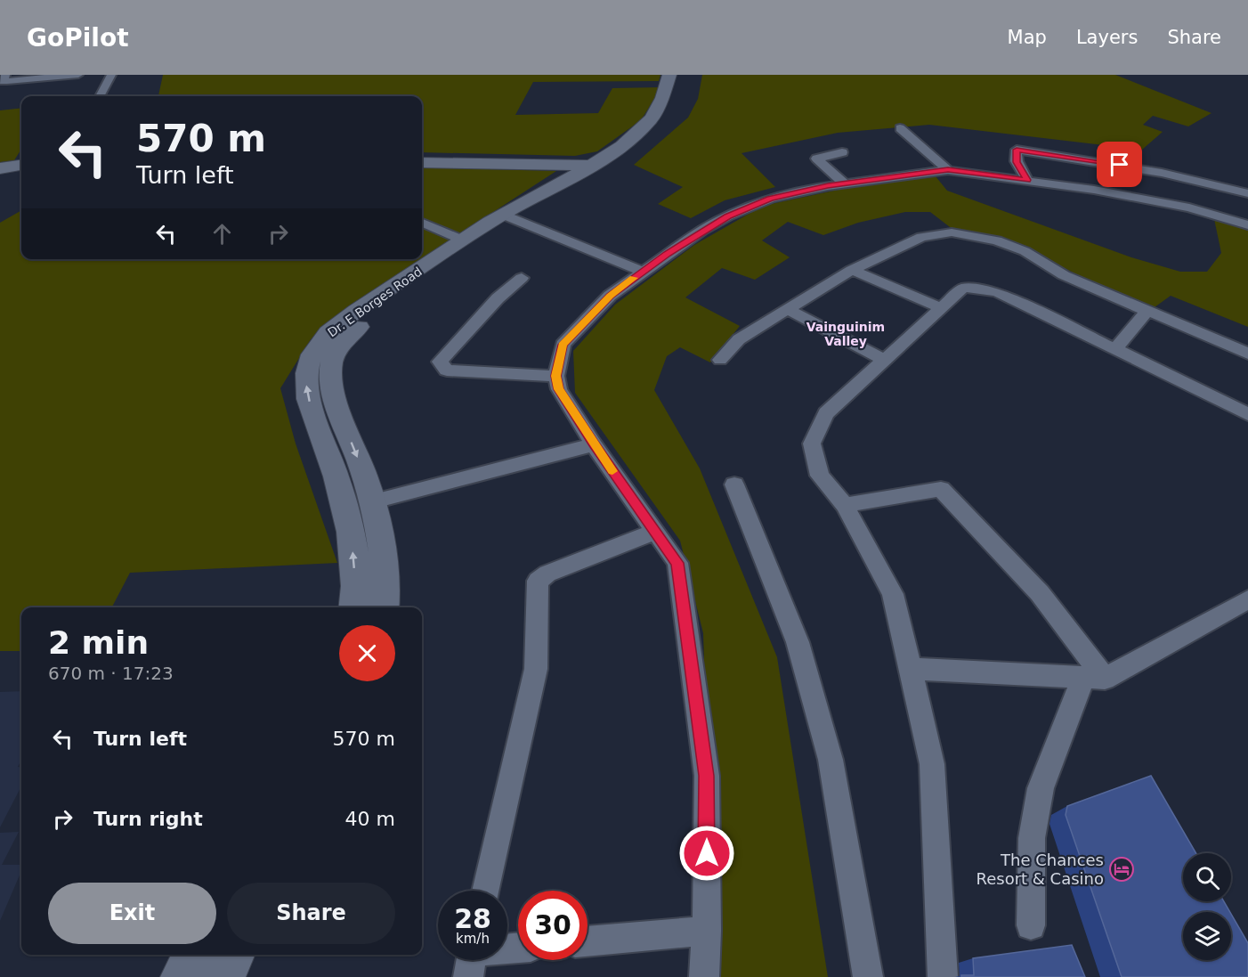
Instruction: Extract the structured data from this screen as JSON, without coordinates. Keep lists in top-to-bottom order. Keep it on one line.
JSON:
{"streets":{"main road":["Dr. E Borges Road"]},"districts":["Vainguinim Valley"],"places":{"hotel":["The Chances Resort & Casino"]},"page":{"header":"GoPilot","nav":["Map","Layers","Share"],"turn":["570 m","Turn left"],"heading":["2 min","670 m · 17:23"],"list":[{"name":"Turn left","value":"570 m"},{"name":"Turn right","value":"40 m"}],"buttons":["Exit","Share"],"speed":"28 km/h","limit":"30"}}
